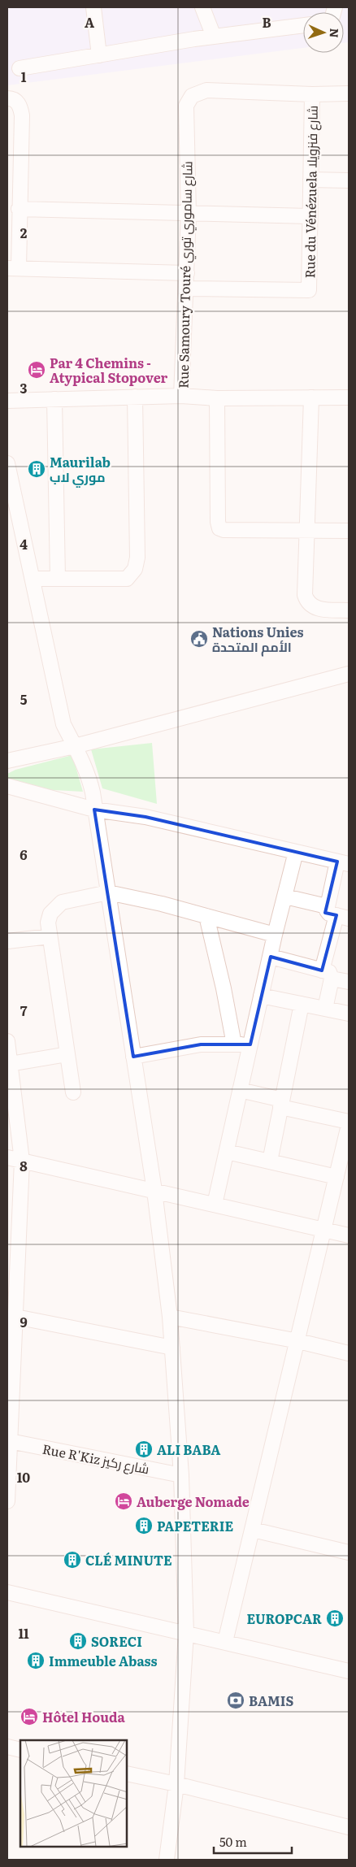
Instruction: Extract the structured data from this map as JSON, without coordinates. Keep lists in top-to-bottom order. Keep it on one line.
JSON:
{"streets":{"street":["Rue du Vénézuela شارع فنزويلا","Rue Samoury Touré شارع ساموري توري","Rue R'Kiz شارع ركيز"]},"crossings":[["Rue du Vénézuela شارع فنزويلا","Rue Samoury Touré شارع ساموري توري"]],"places":{"hotel":["Par 4 Chemins - Atypical Stopover","Auberge Nomade","Hôtel Houda"],"building":["Maurilab موري لاب","ALI BABA","PAPETERIE","CLÉ MINUTE","EUROPCAR","SORECI","Immeuble Abass"],"public building":["Nations Unies الأمم المتحدة"],"bank":["BAMIS"]},"scale_bar":"50 m","north":"right","grid":{"columns":["A","B"],"rows":["1","2","3","4","5","6","7","8","9","10","11"]}}
